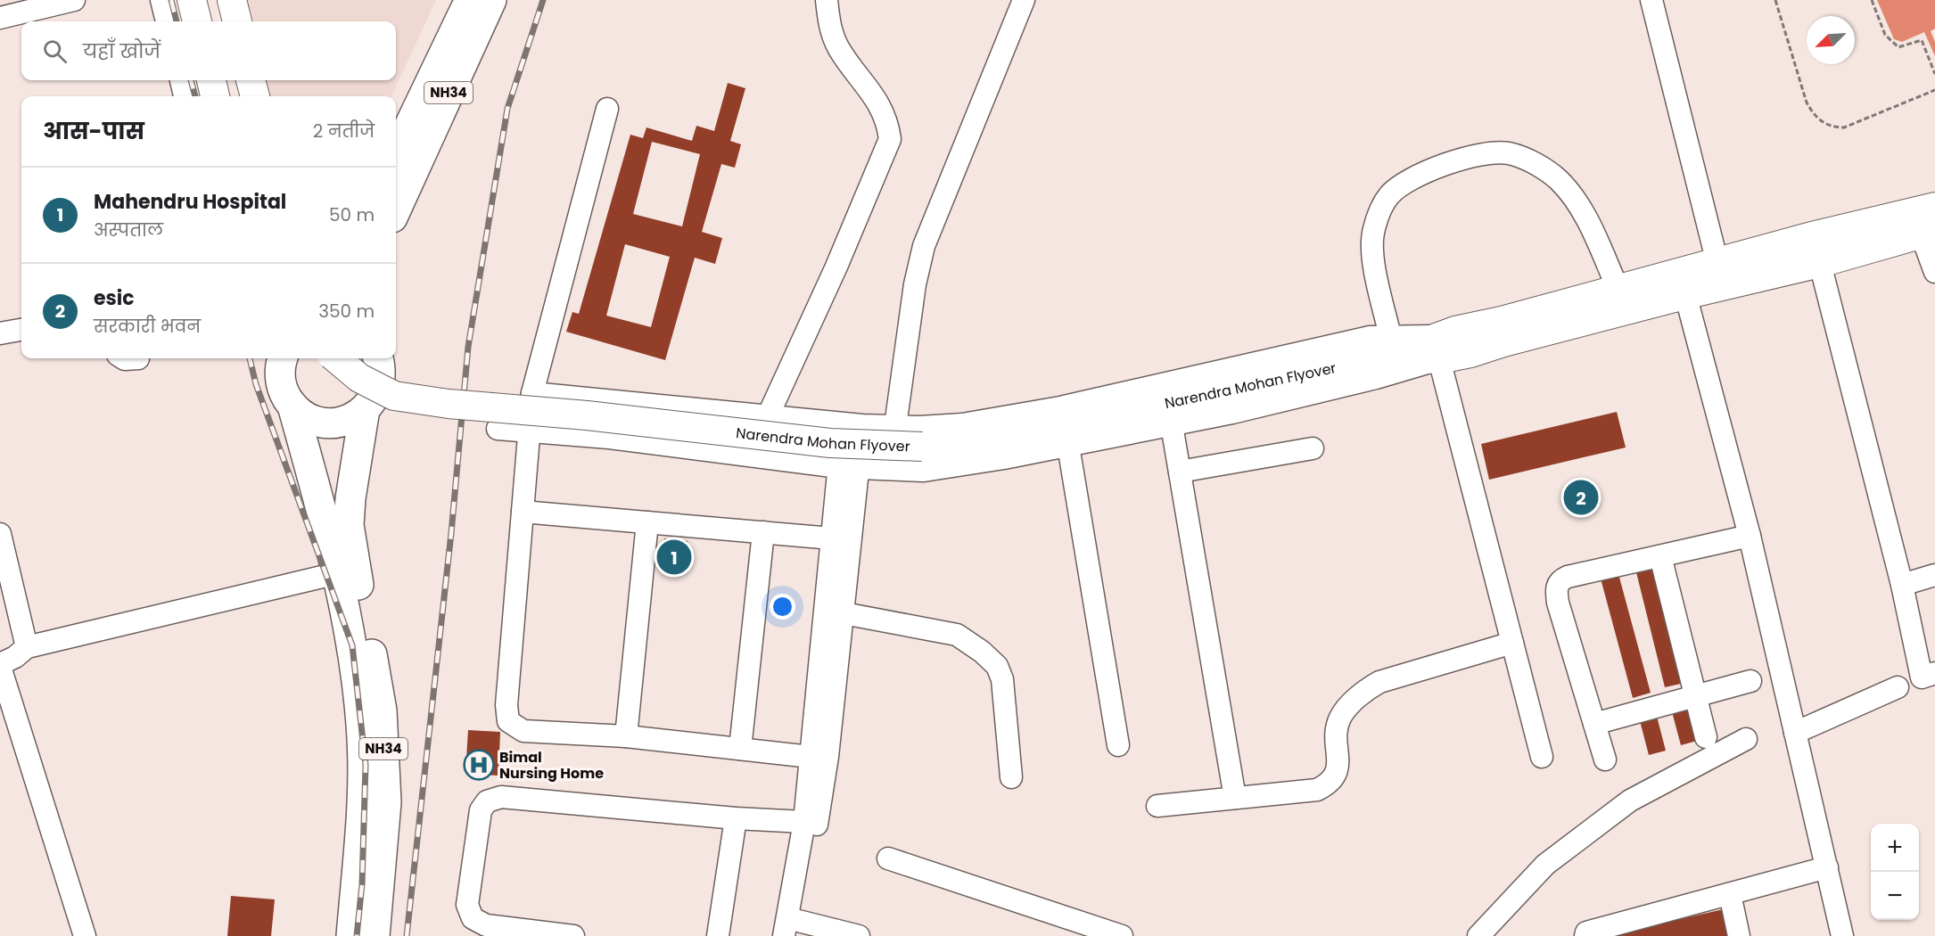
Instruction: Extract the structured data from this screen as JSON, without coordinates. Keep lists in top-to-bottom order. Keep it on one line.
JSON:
{"streets":{"highway":["NH34"],"main road":["Narendra Mohan Flyover"]},"places":{"hospital":["Bimal Nursing Home"]},"north":"bottom left","page":{"search":"यहाँ खोजें","heading":["आस-पास","2 नतीजे"],"list":[{"mark":"1","name":"Mahendru Hospital","note":"अस्पताल","value":"50 m"},{"mark":"2","name":"esic","note":"सरकारी भवन","value":"350 m"}],"pins":["2","1"],"map_buttons":["+","−"]}}
